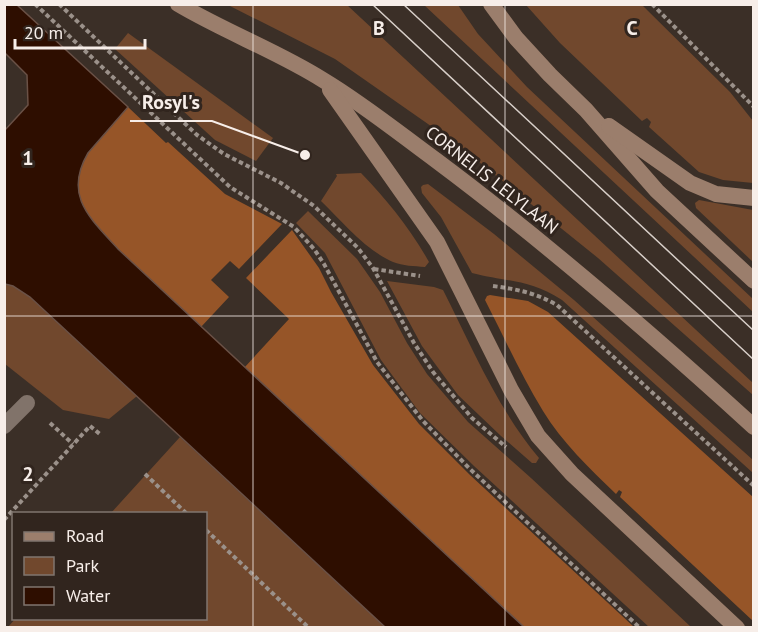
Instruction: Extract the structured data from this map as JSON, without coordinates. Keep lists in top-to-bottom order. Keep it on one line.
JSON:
{"streets":{"main road":["CORNELIS LELYLAAN"]},"places":["Rosyl's"],"legend":["Road","Park","Water"],"scale_bar":"20 m","grid":{"columns":["B","C"],"rows":["1","2"]}}
